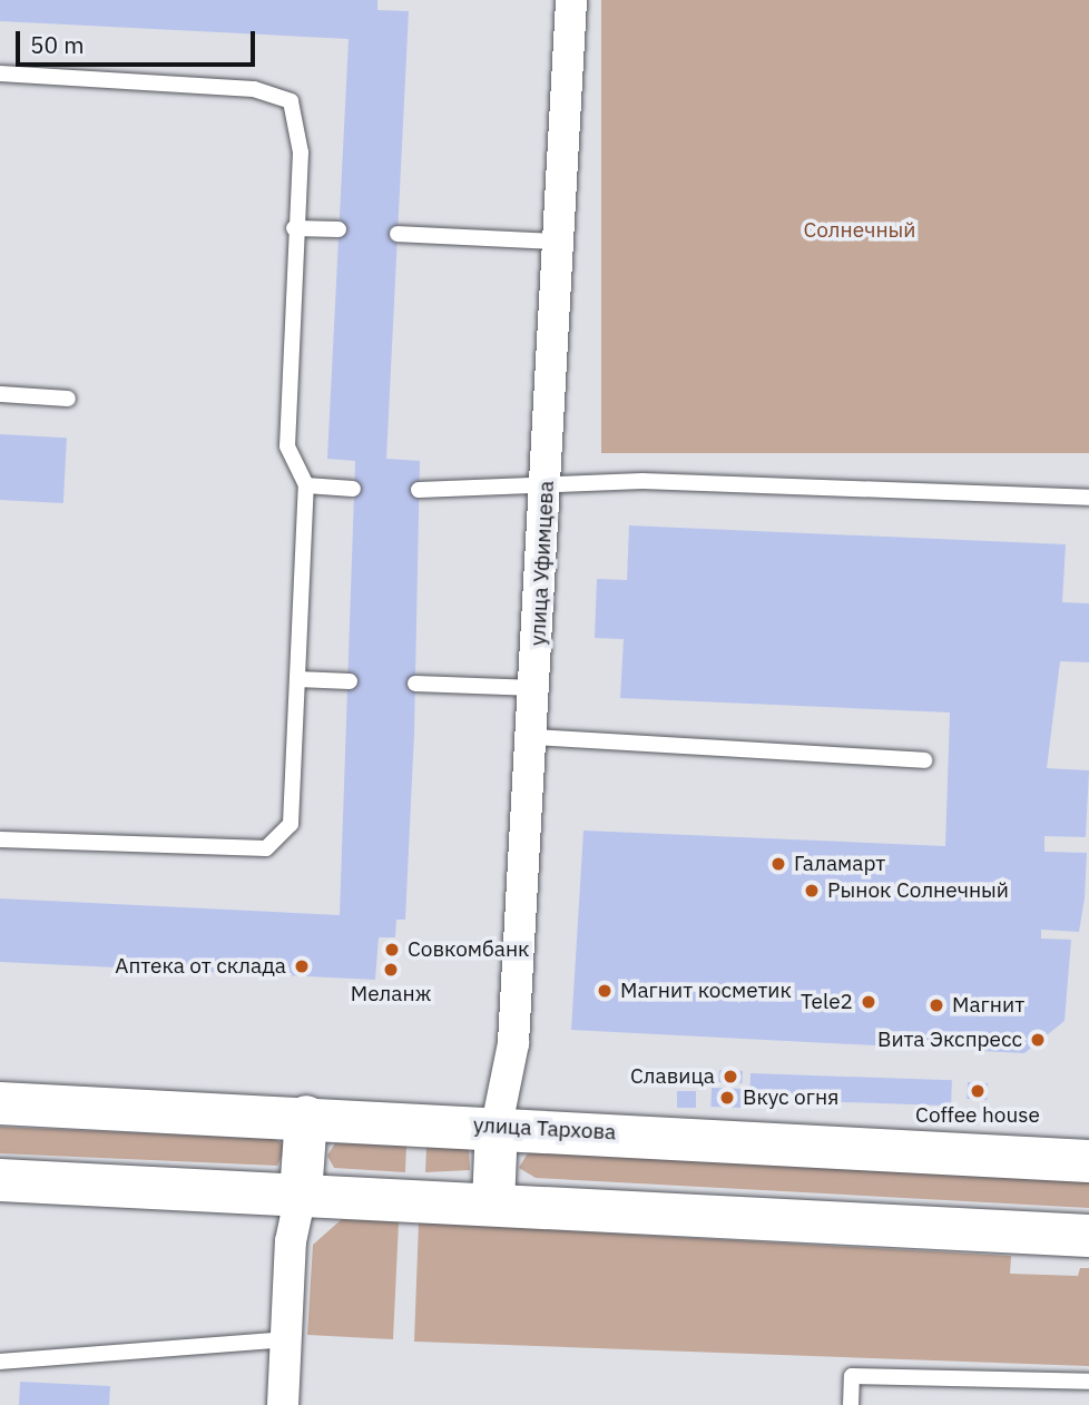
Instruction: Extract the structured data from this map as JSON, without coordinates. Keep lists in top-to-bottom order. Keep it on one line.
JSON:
{"streets":{"main road":["улица Тархова"],"street":["улица Уфимцева"]},"crossings":[["улица Уфимцева","улица Тархова"]],"parks":["Солнечный"],"places":["Галамарт","Рынок Солнечный","Совкомбанк","Аптека от склада","Меланж","Магнит косметик","Tele2","Магнит","Вита Экспресс","Славица","Coffee house","Вкус огня"],"scale_bar":"50 m"}
